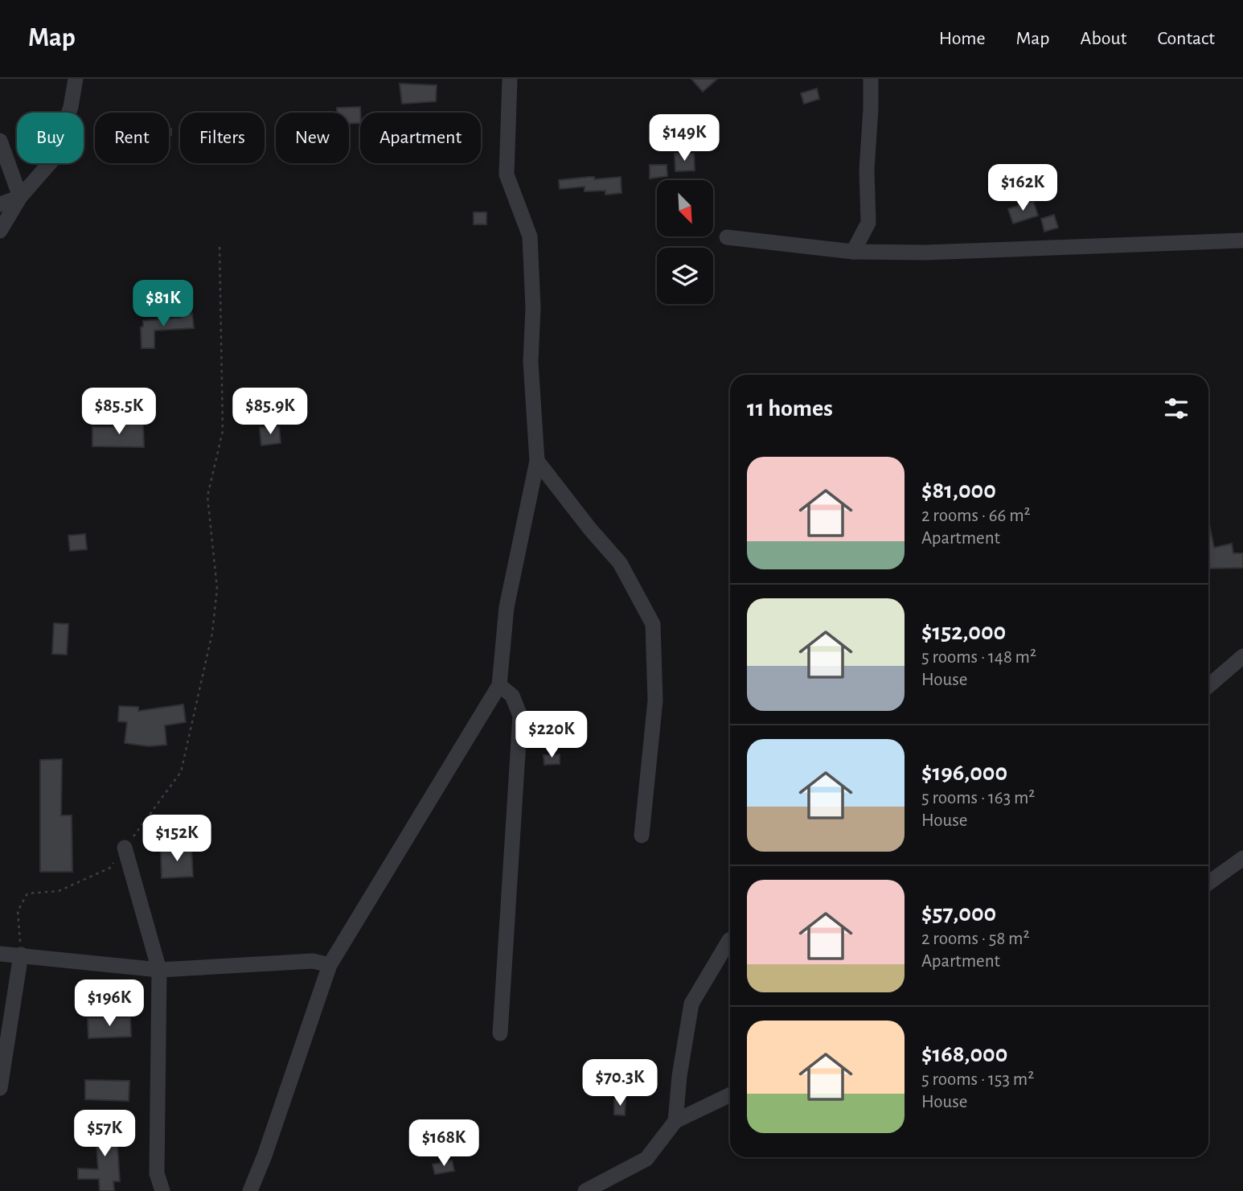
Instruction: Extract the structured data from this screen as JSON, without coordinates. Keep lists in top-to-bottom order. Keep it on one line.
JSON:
{"north":"bottom right","page":{"header":"Map","nav":["Home","Map","About","Contact"],"chip":["Buy","Rent","Filters","New","Apartment"],"price":["$149K","$162K","$81K","$85.5K","$85.9K","$220K","$152K","$196K","$70.3K","$57K","$168K"],"heading":"11 homes","list":[{"name":"$81,000","note":"2 rooms · 66 m² · Apartment"},{"name":"$152,000","note":"5 rooms · 148 m² · House"},{"name":"$196,000","note":"5 rooms · 163 m² · House"},{"name":"$57,000","note":"2 rooms · 58 m² · Apartment"},{"name":"$168,000","note":"5 rooms · 153 m² · House"}]}}
